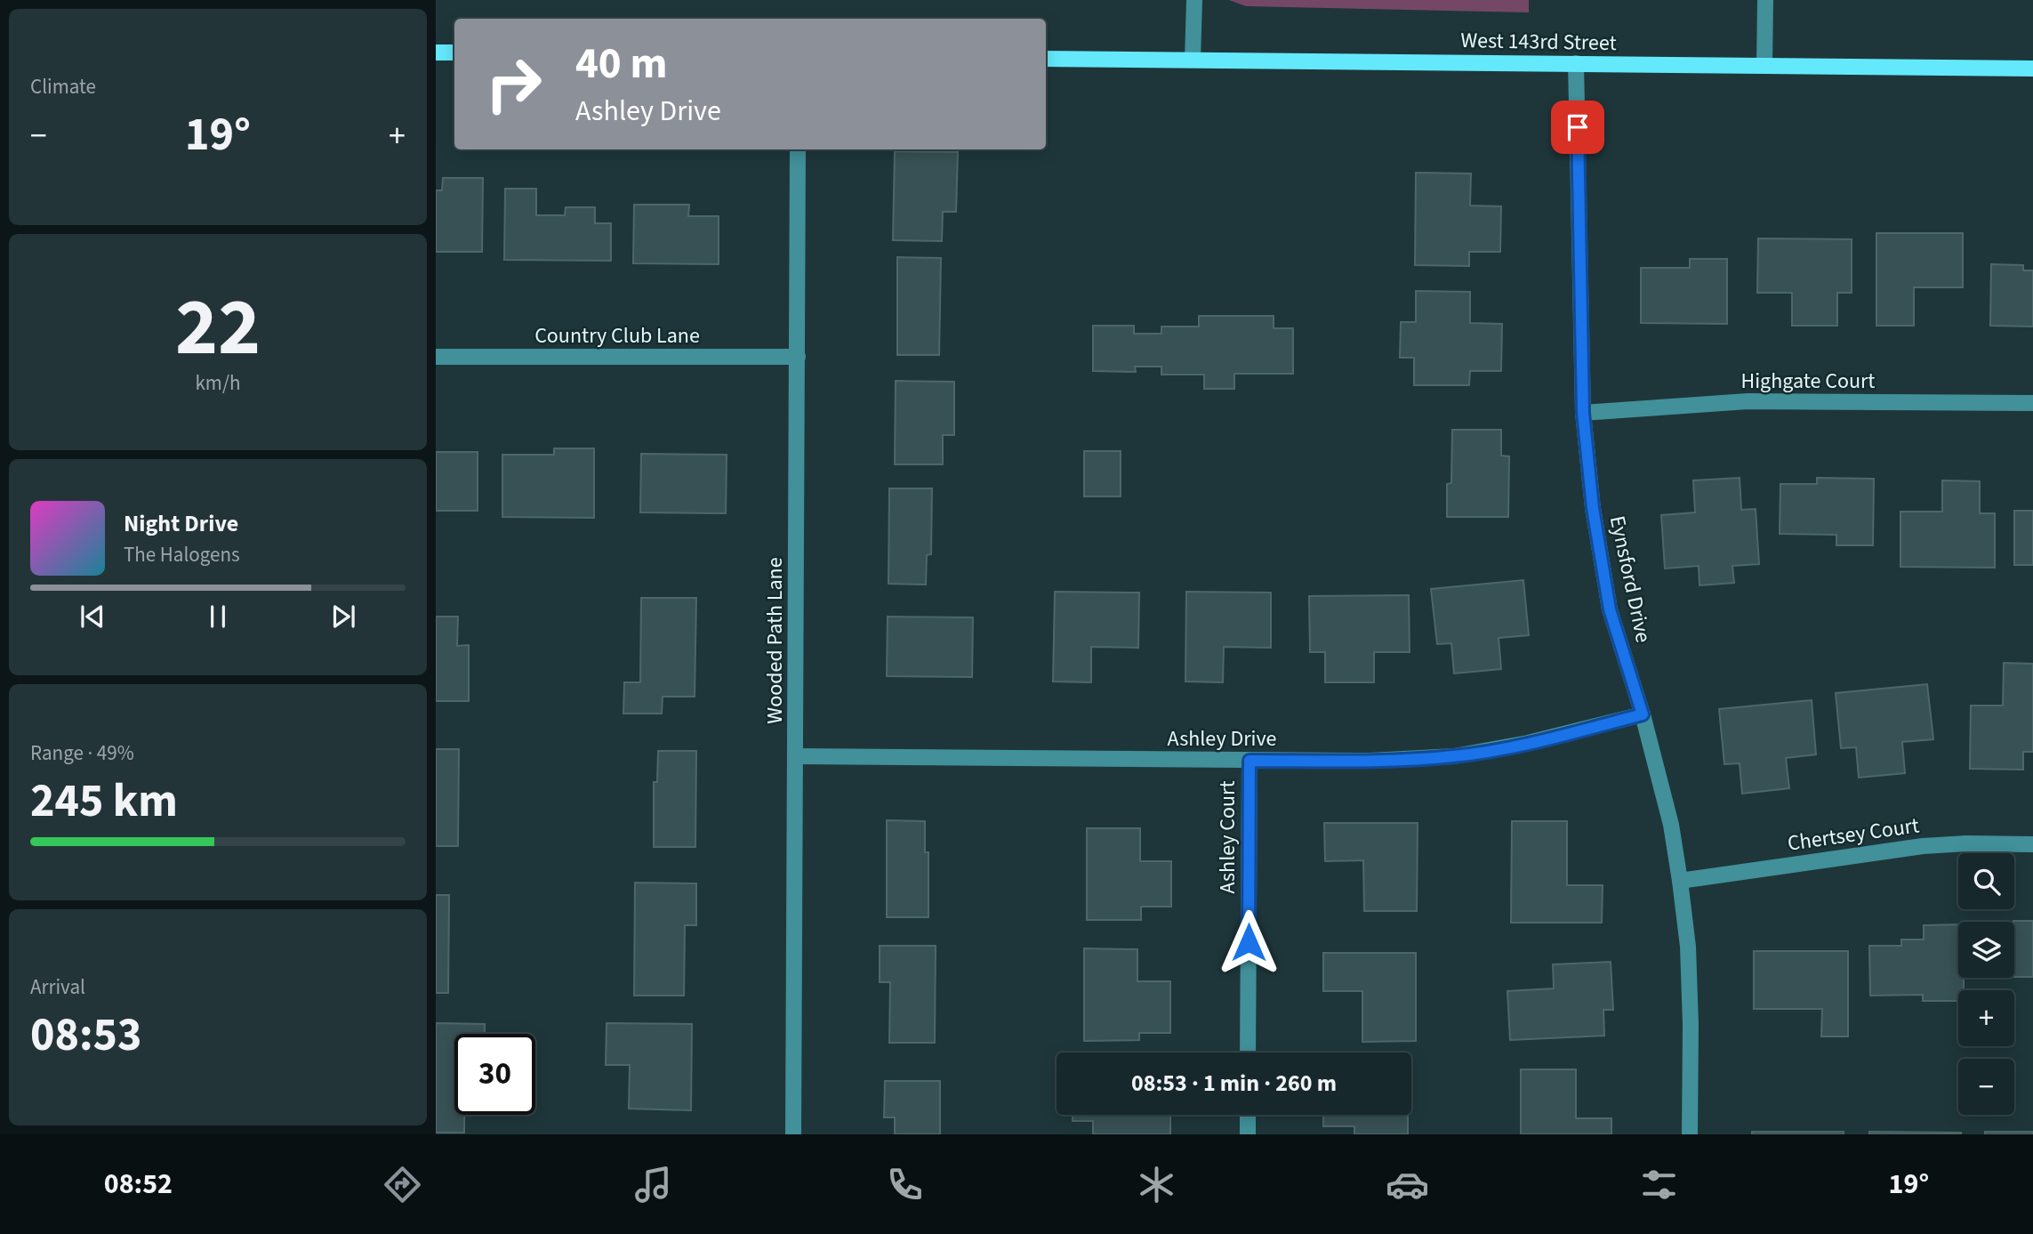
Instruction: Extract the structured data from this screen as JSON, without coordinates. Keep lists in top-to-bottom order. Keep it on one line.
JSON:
{"streets":{"main road":["West 143rd Street"],"street":["Country Club Lane","Highgate Court","Eynsford Drive","Wooded Path Lane","Ashley Drive","Chertsey Court","Ashley Court"]},"crossings":[["West 143rd Street","Eynsford Drive"],["Country Club Lane","Wooded Path Lane"],["Highgate Court","Eynsford Drive"],["Eynsford Drive","Ashley Drive"],["Eynsford Drive","Chertsey Court"],["Wooded Path Lane","Ashley Drive"],["Ashley Drive","Ashley Court"]],"page":{"tile":["Climate",["22","km/h"],["Range · 49%","245 km"],["Arrival","08:53"]],"turn":["40 m","Ashley Drive"],"heat":["−","19°","+"],"song":["Night Drive","The Halogens"],"map_buttons":["+","−"],"limit":"30","trip":"08:53 · 1 min · 260 m","tabs":["08:52","19°"]}}
